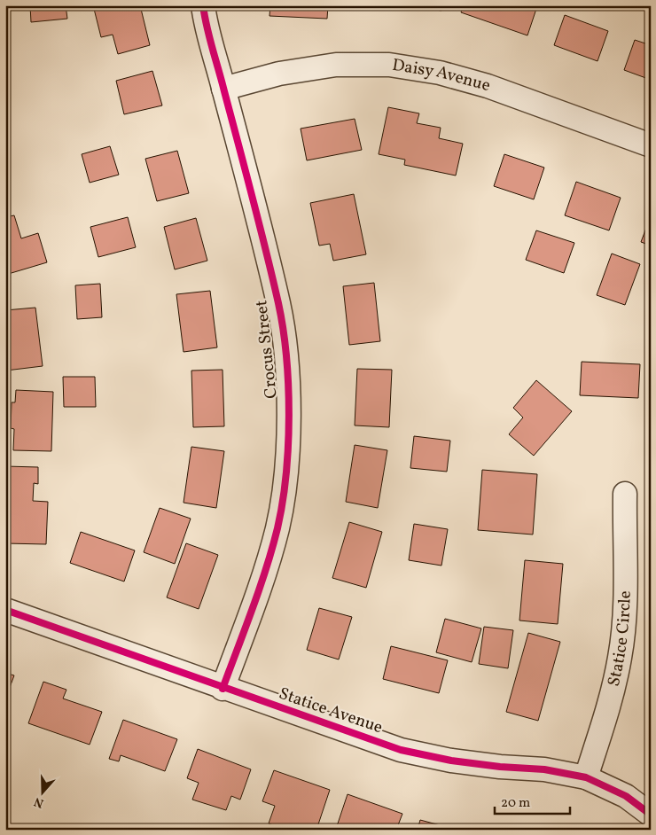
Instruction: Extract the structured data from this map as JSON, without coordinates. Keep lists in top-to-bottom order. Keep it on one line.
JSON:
{"streets":{"street":["Daisy Avenue","Crocus Street","Statice Circle","Statice Avenue"]},"crossings":[["Daisy Avenue","Crocus Street"],["Crocus Street","Statice Avenue"],["Statice Circle","Statice Avenue"]],"scale_bar":"20 m","north":"bottom"}
